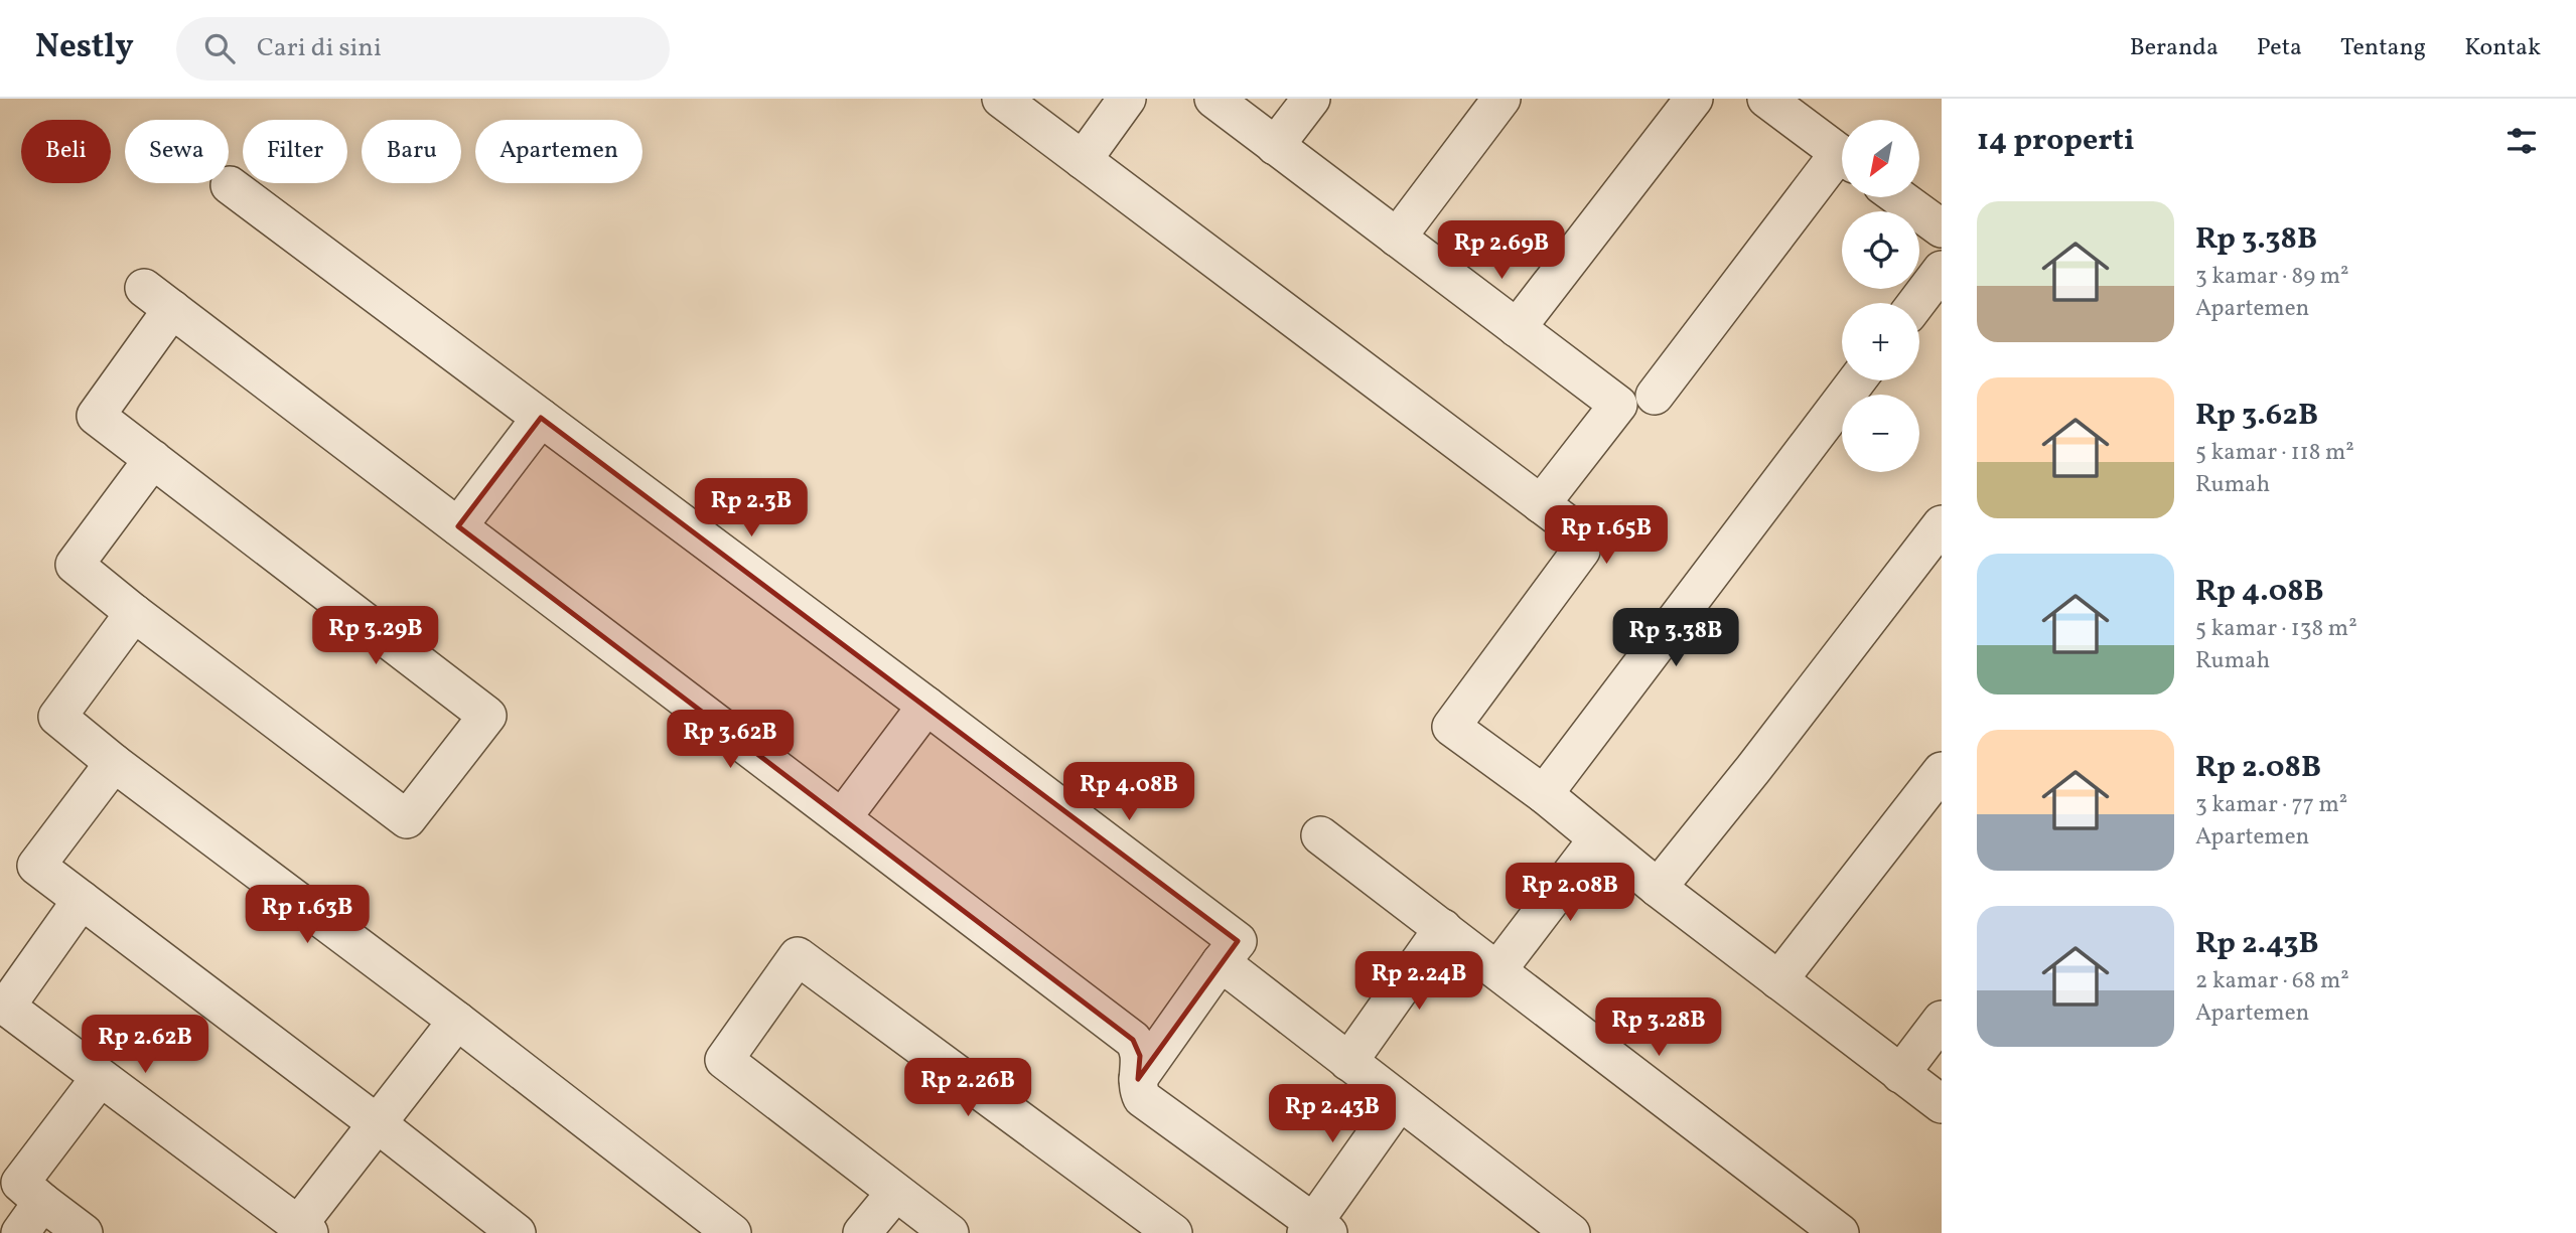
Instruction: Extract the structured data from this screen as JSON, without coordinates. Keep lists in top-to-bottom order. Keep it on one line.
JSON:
{"north":"bottom left","page":{"header":"Nestly","search":"Cari di sini","nav":["Beranda","Peta","Tentang","Kontak"],"heading":"14 properti","map_buttons":["+","−"],"chip":["Beli","Sewa","Filter","Baru","Apartemen"],"list":[{"name":"Rp 3.38B","note":"3 kamar · 89 m² · Apartemen"},{"name":"Rp 3.62B","note":"5 kamar · 118 m² · Rumah"},{"name":"Rp 4.08B","note":"5 kamar · 138 m² · Rumah"},{"name":"Rp 2.08B","note":"3 kamar · 77 m² · Apartemen"},{"name":"Rp 2.43B","note":"2 kamar · 68 m² · Apartemen"}],"price":["Rp 2.69B","Rp 2.3B","Rp 1.65B","Rp 3.29B","Rp 3.38B","Rp 3.62B","Rp 4.08B","Rp 2.08B","Rp 1.63B","Rp 2.24B","Rp 3.28B","Rp 2.62B","Rp 2.26B","Rp 2.43B"]}}
